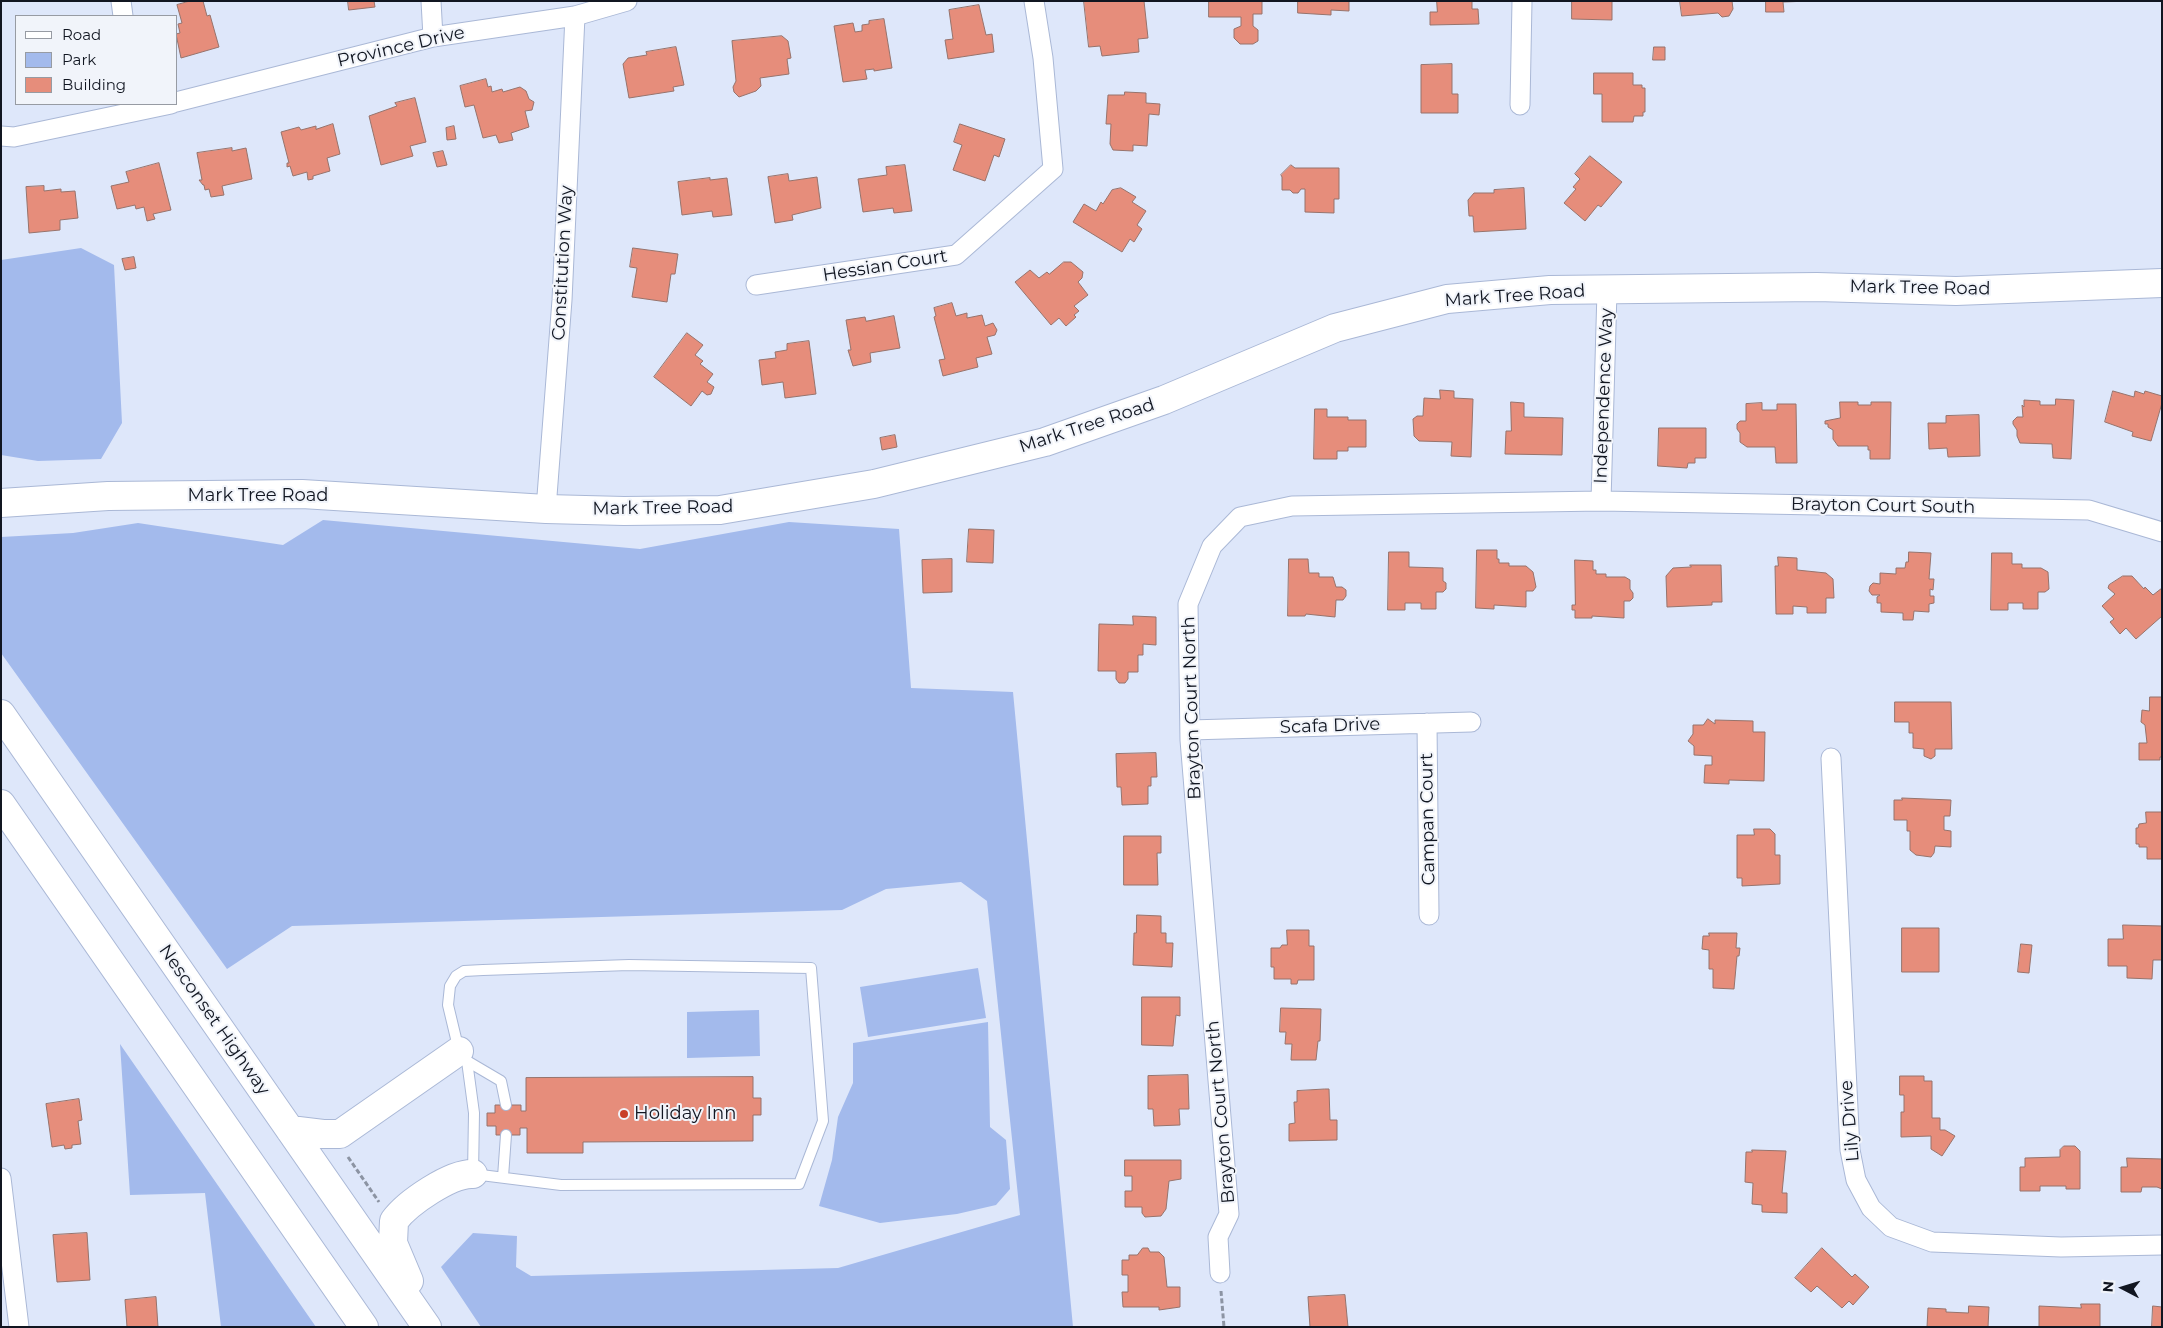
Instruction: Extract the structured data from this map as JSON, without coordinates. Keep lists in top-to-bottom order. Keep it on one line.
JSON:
{"streets":{"main road":["Mark Tree Road","Nesconset Highway"],"street":["Province Drive","Constitution Way","Hessian Court","Independence Way","Brayton Court South","Brayton Court North","Scafa Drive","Campan Court","Lily Drive"]},"crossings":[["Province Drive","Constitution Way"],["Constitution Way","Mark Tree Road"],["Mark Tree Road","Independence Way"],["Independence Way","Brayton Court South"],["Independence Way","Brayton Court North"],["Brayton Court South","Brayton Court North"],["Brayton Court North","Scafa Drive"],["Scafa Drive","Campan Court"]],"places":["Holiday Inn"],"legend":["Road","Park","Building"],"north":"left"}
